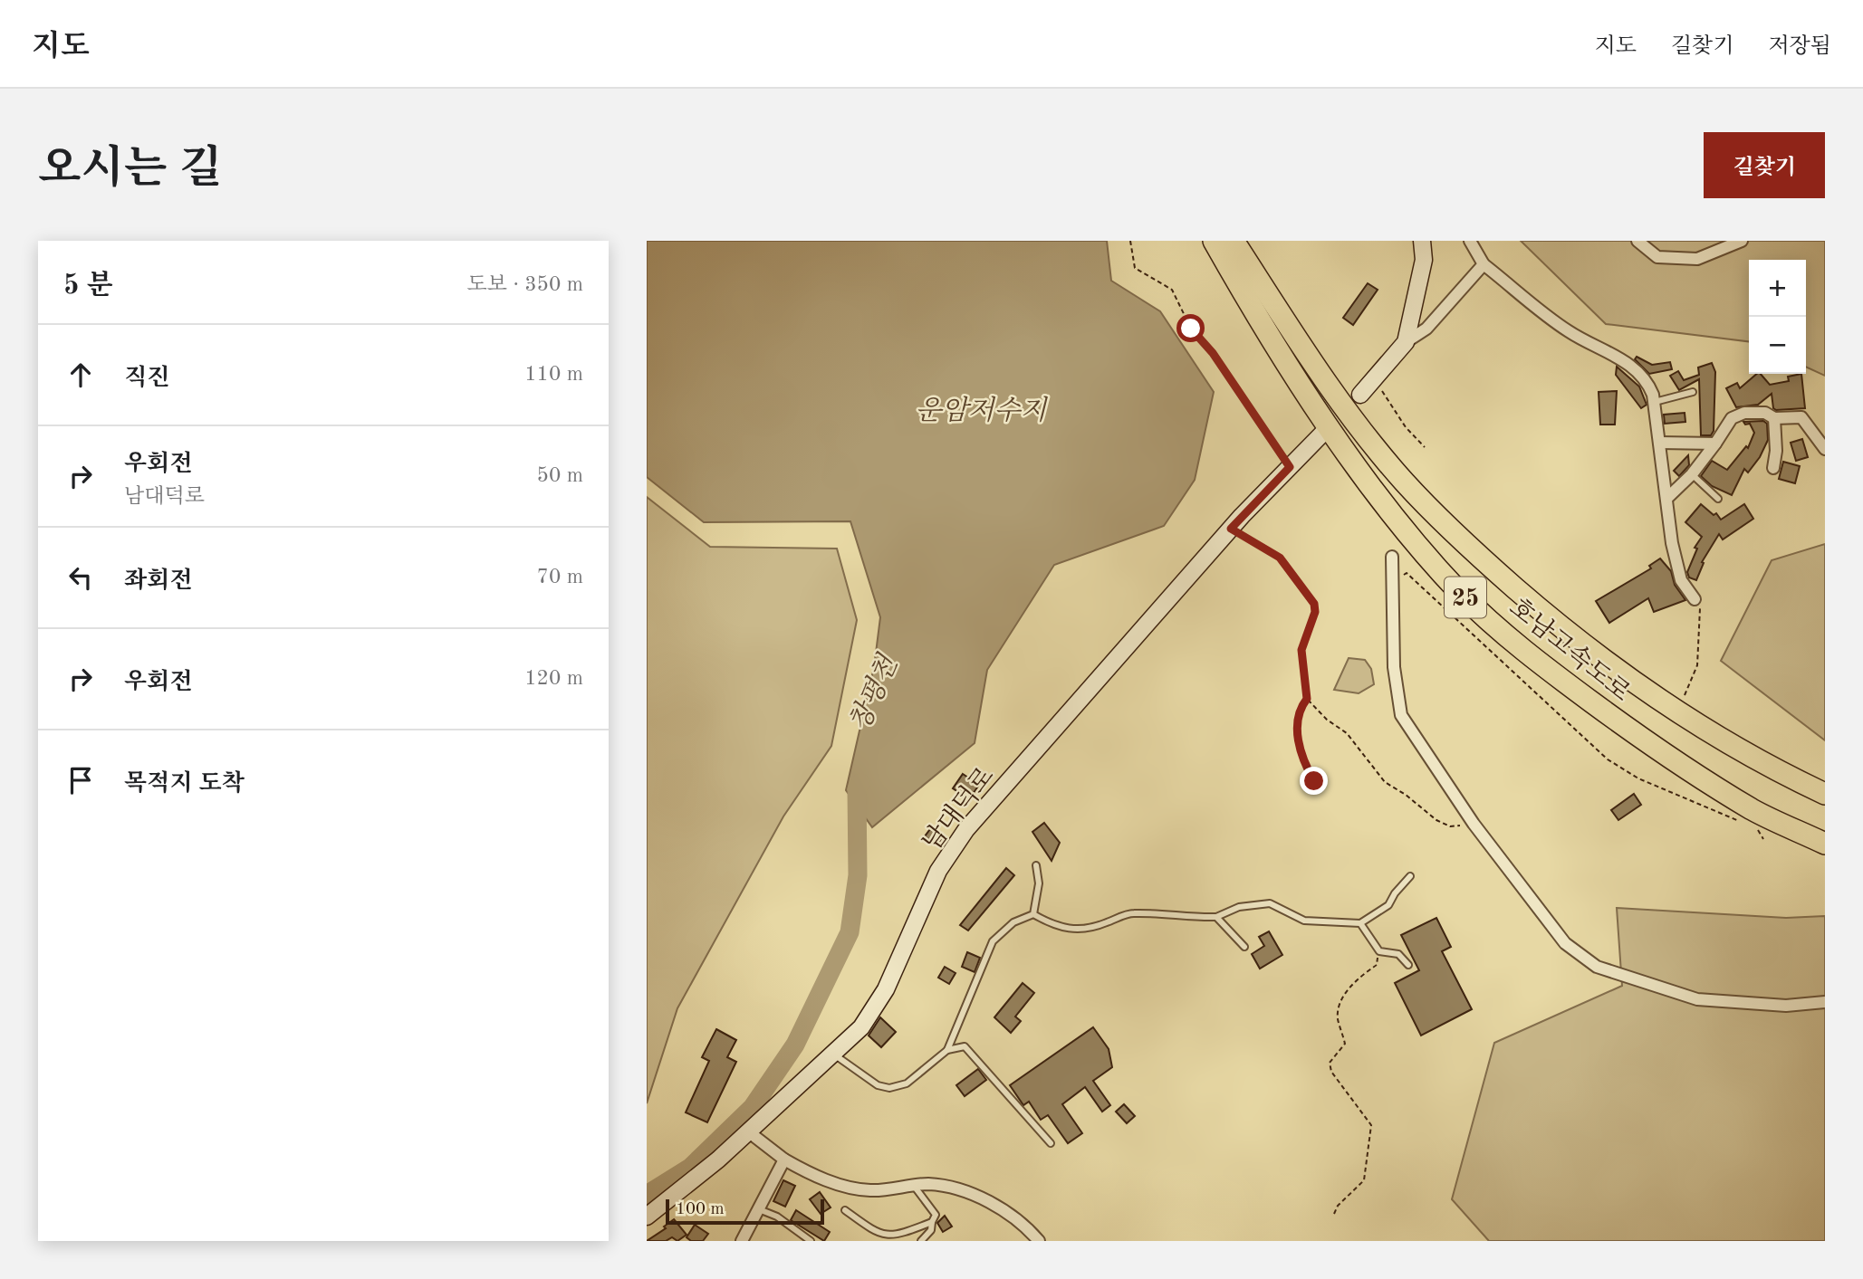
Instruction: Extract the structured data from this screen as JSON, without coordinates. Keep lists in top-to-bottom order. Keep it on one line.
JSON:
{"streets":{"highway":["25","호남고속도로"],"main road":["남대덕로"]},"water":["운암저수지","창평천"],"scale_bar":"100 m","page":{"header":"지도","nav":["지도","길찾기","저장됨"],"title":"오시는 길","buttons":"길찾기","heading":["5 분","도보 · 350 m"],"map_buttons":["+","−"],"list":[["직진","110 m"],["우회전","남대덕로","50 m"],["좌회전","70 m"],["우회전","120 m"],"목적지 도착"],"scale":"100 m"}}
